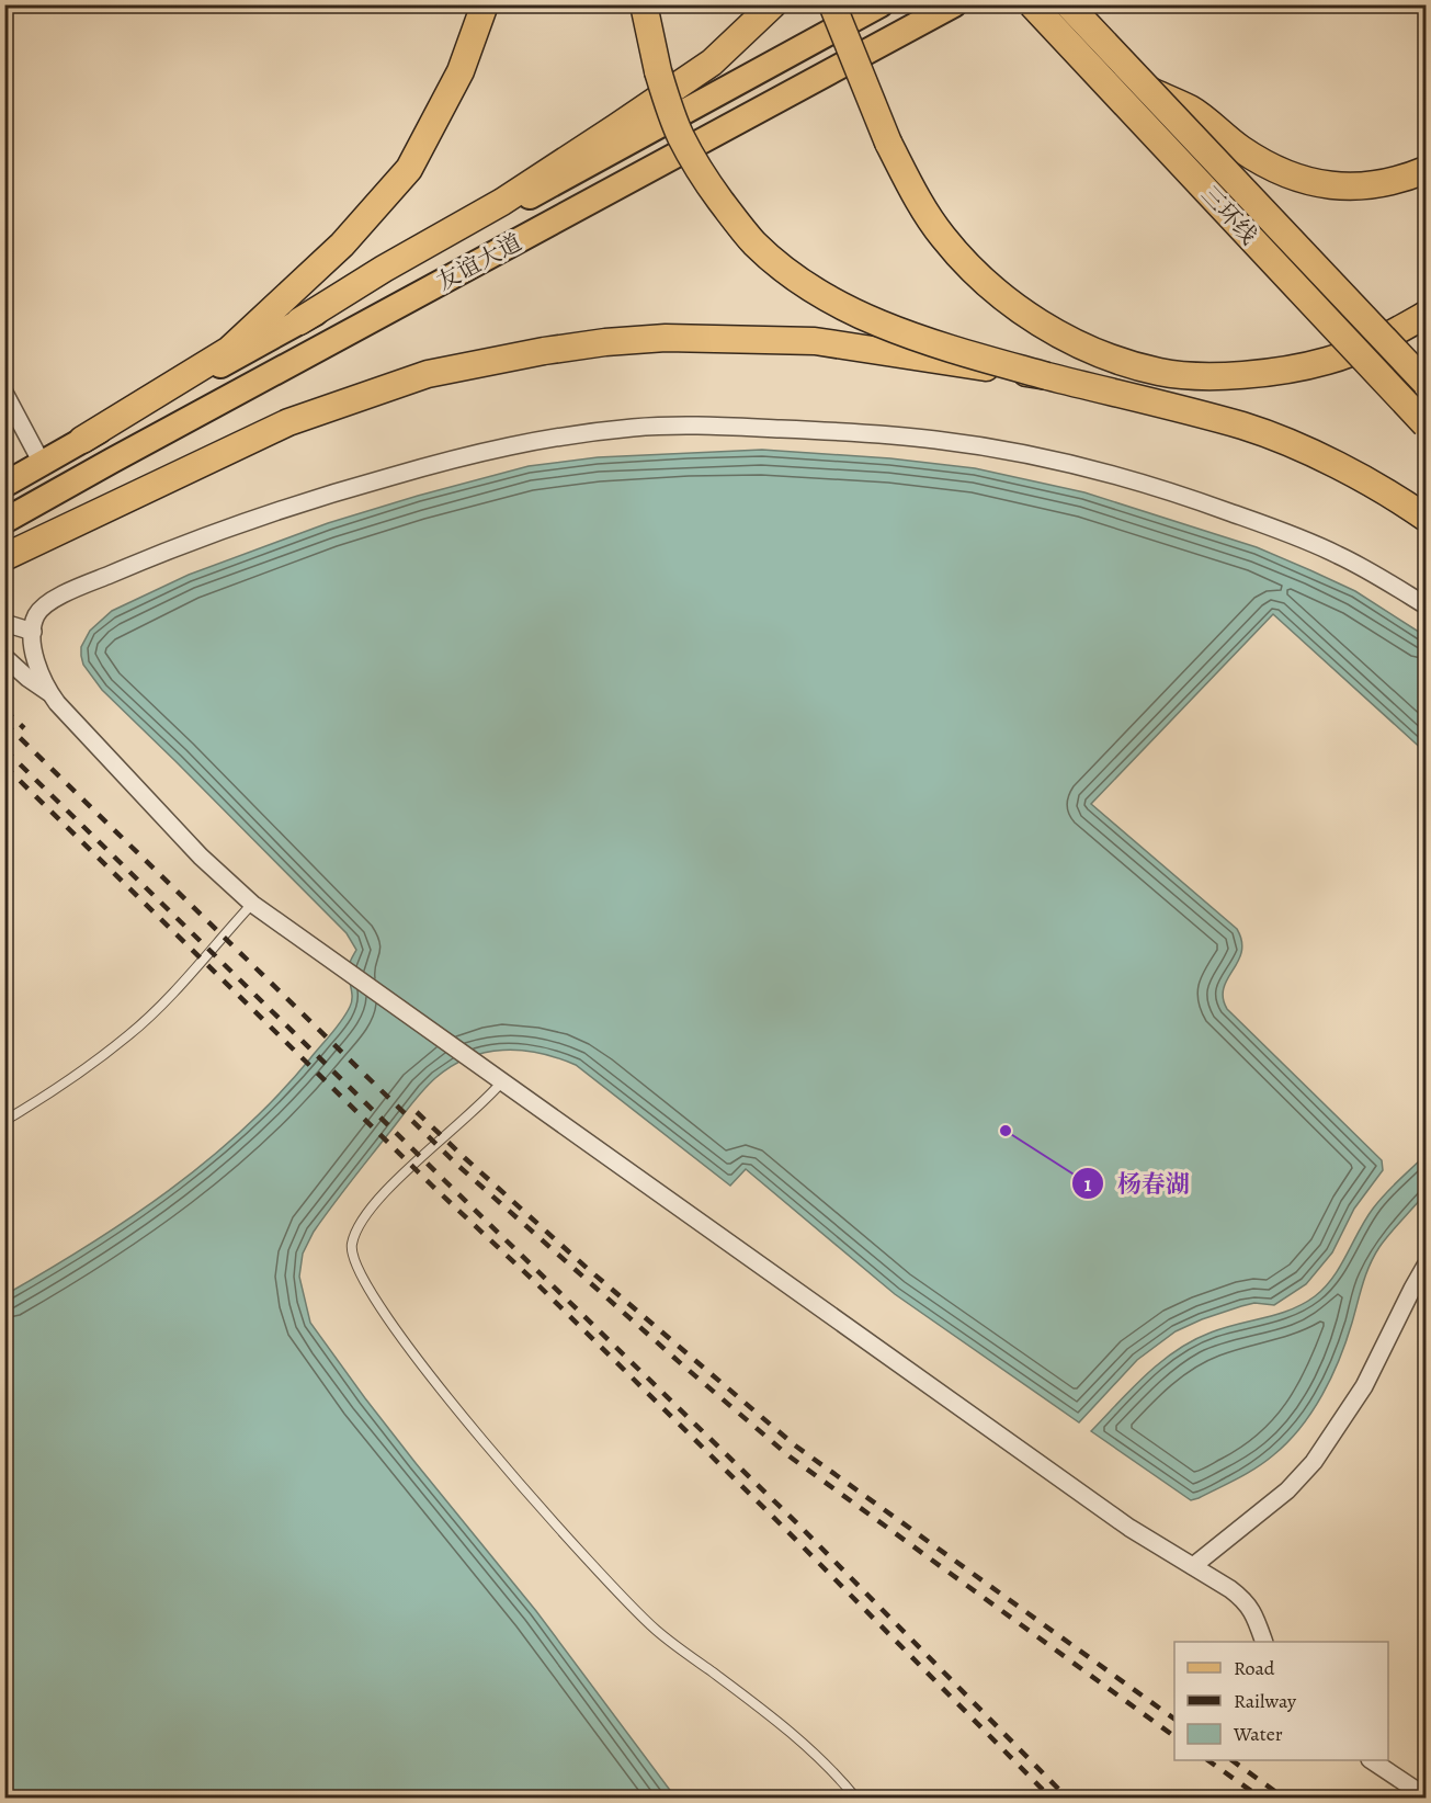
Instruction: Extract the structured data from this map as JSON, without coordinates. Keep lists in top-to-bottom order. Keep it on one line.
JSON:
{"streets":{"highway":["三环线"],"main road":["友谊大道"]},"places":["杨春湖"],"legend":["Road","Railway","Water"]}
